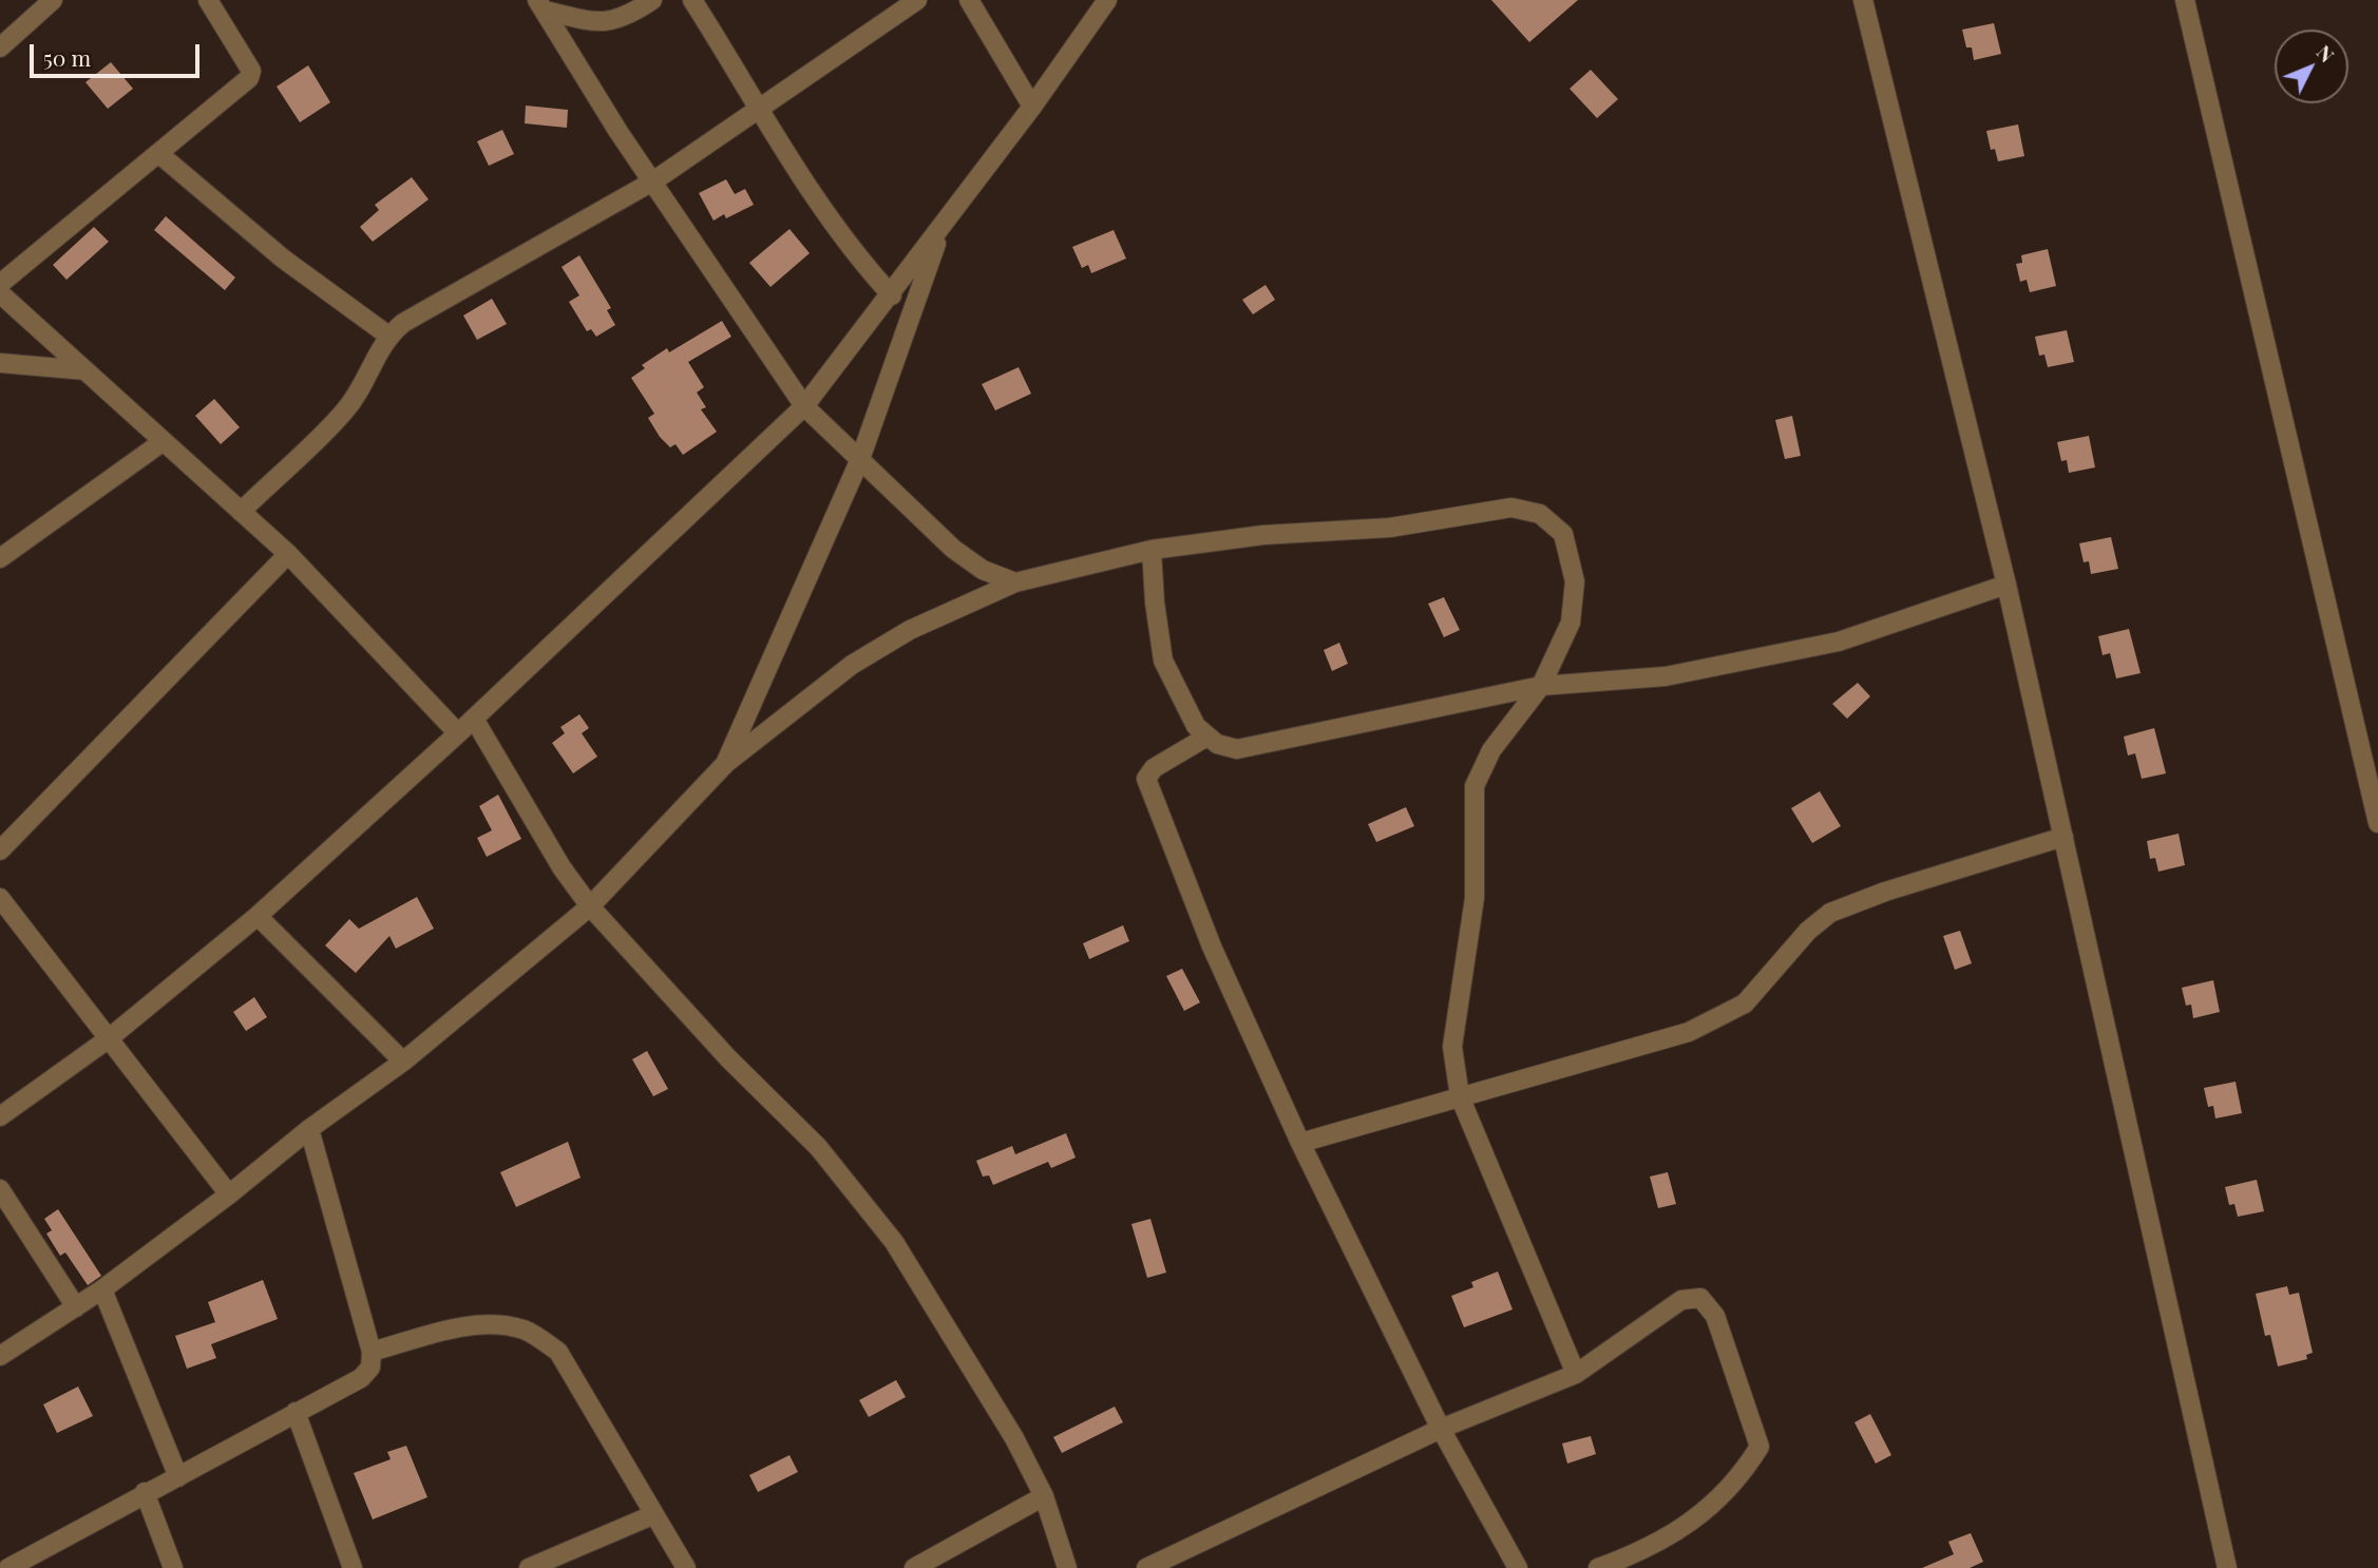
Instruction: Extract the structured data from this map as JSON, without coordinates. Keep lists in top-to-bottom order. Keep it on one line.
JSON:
{"scale_bar":"50 m","north":"top right"}
